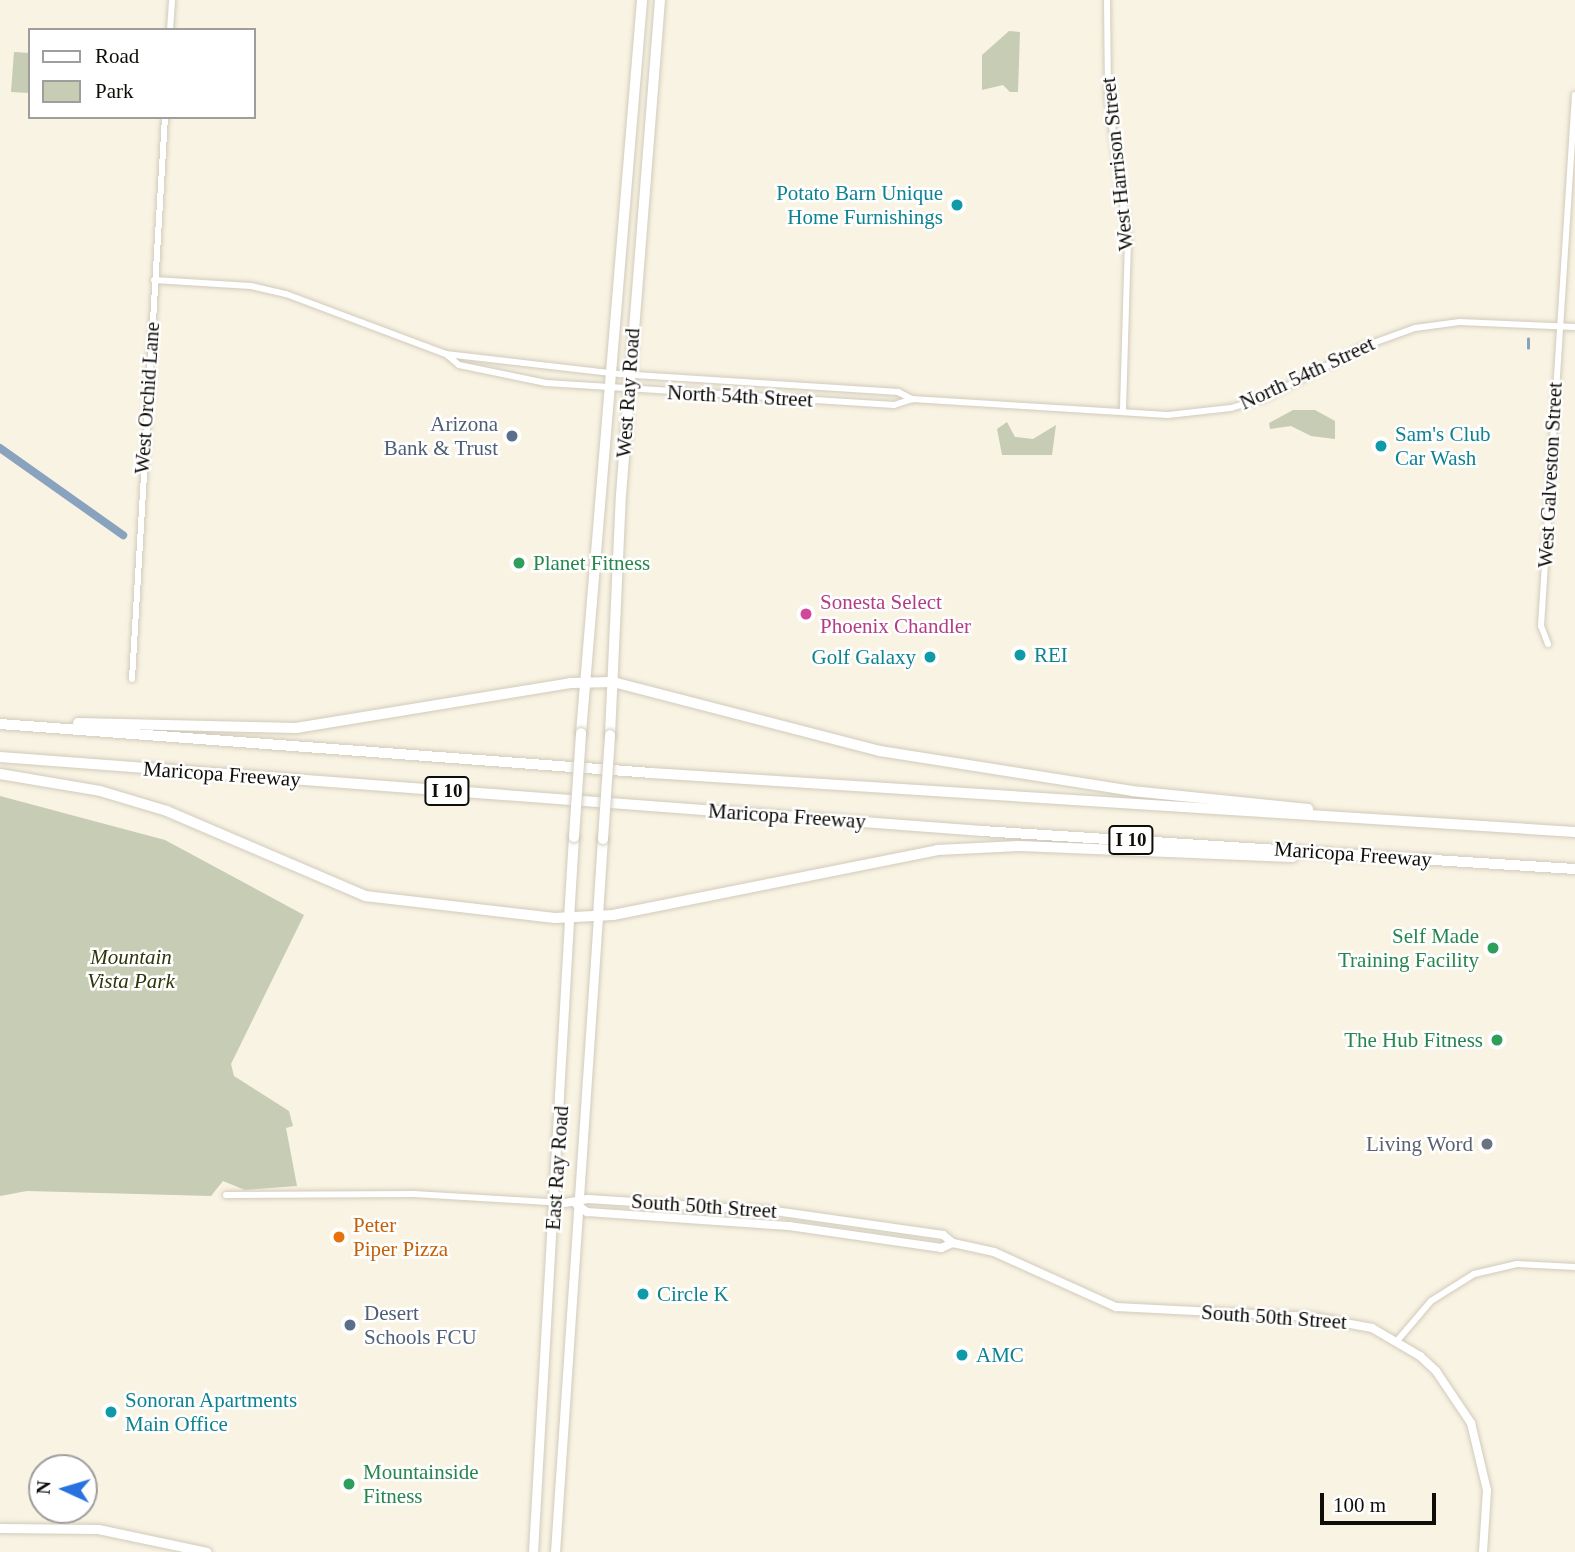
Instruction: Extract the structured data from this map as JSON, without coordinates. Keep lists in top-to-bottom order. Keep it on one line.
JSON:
{"streets":{"highway":["Maricopa Freeway","I 10"],"main road":["West Ray Road","East Ray Road"],"street":["West Harrison Street","North 54th Street","West Orchid Lane","West Galveston Street","South 50th Street"]},"crossings":[["West Harrison Street","North 54th Street"],["North 54th Street","West Ray Road"],["North 54th Street","West Orchid Lane"],["North 54th Street","West Galveston Street"],["West Ray Road","East Ray Road"],["East Ray Road","South 50th Street"]],"parks":["Mountain Vista Park"],"places":["Potato Barn Unique Home Furnishings","Arizona Bank & Trust","Sam's Club Car Wash","Planet Fitness","Sonesta Select Phoenix Chandler","REI","Golf Galaxy","Self Made Training Facility","The Hub Fitness","Living Word","Peter Piper Pizza","Circle K","Desert Schools FCU","AMC","Sonoran Apartments Main Office","Mountainside Fitness"],"legend":["Road","Park"],"scale_bar":"100 m","north":"left"}
